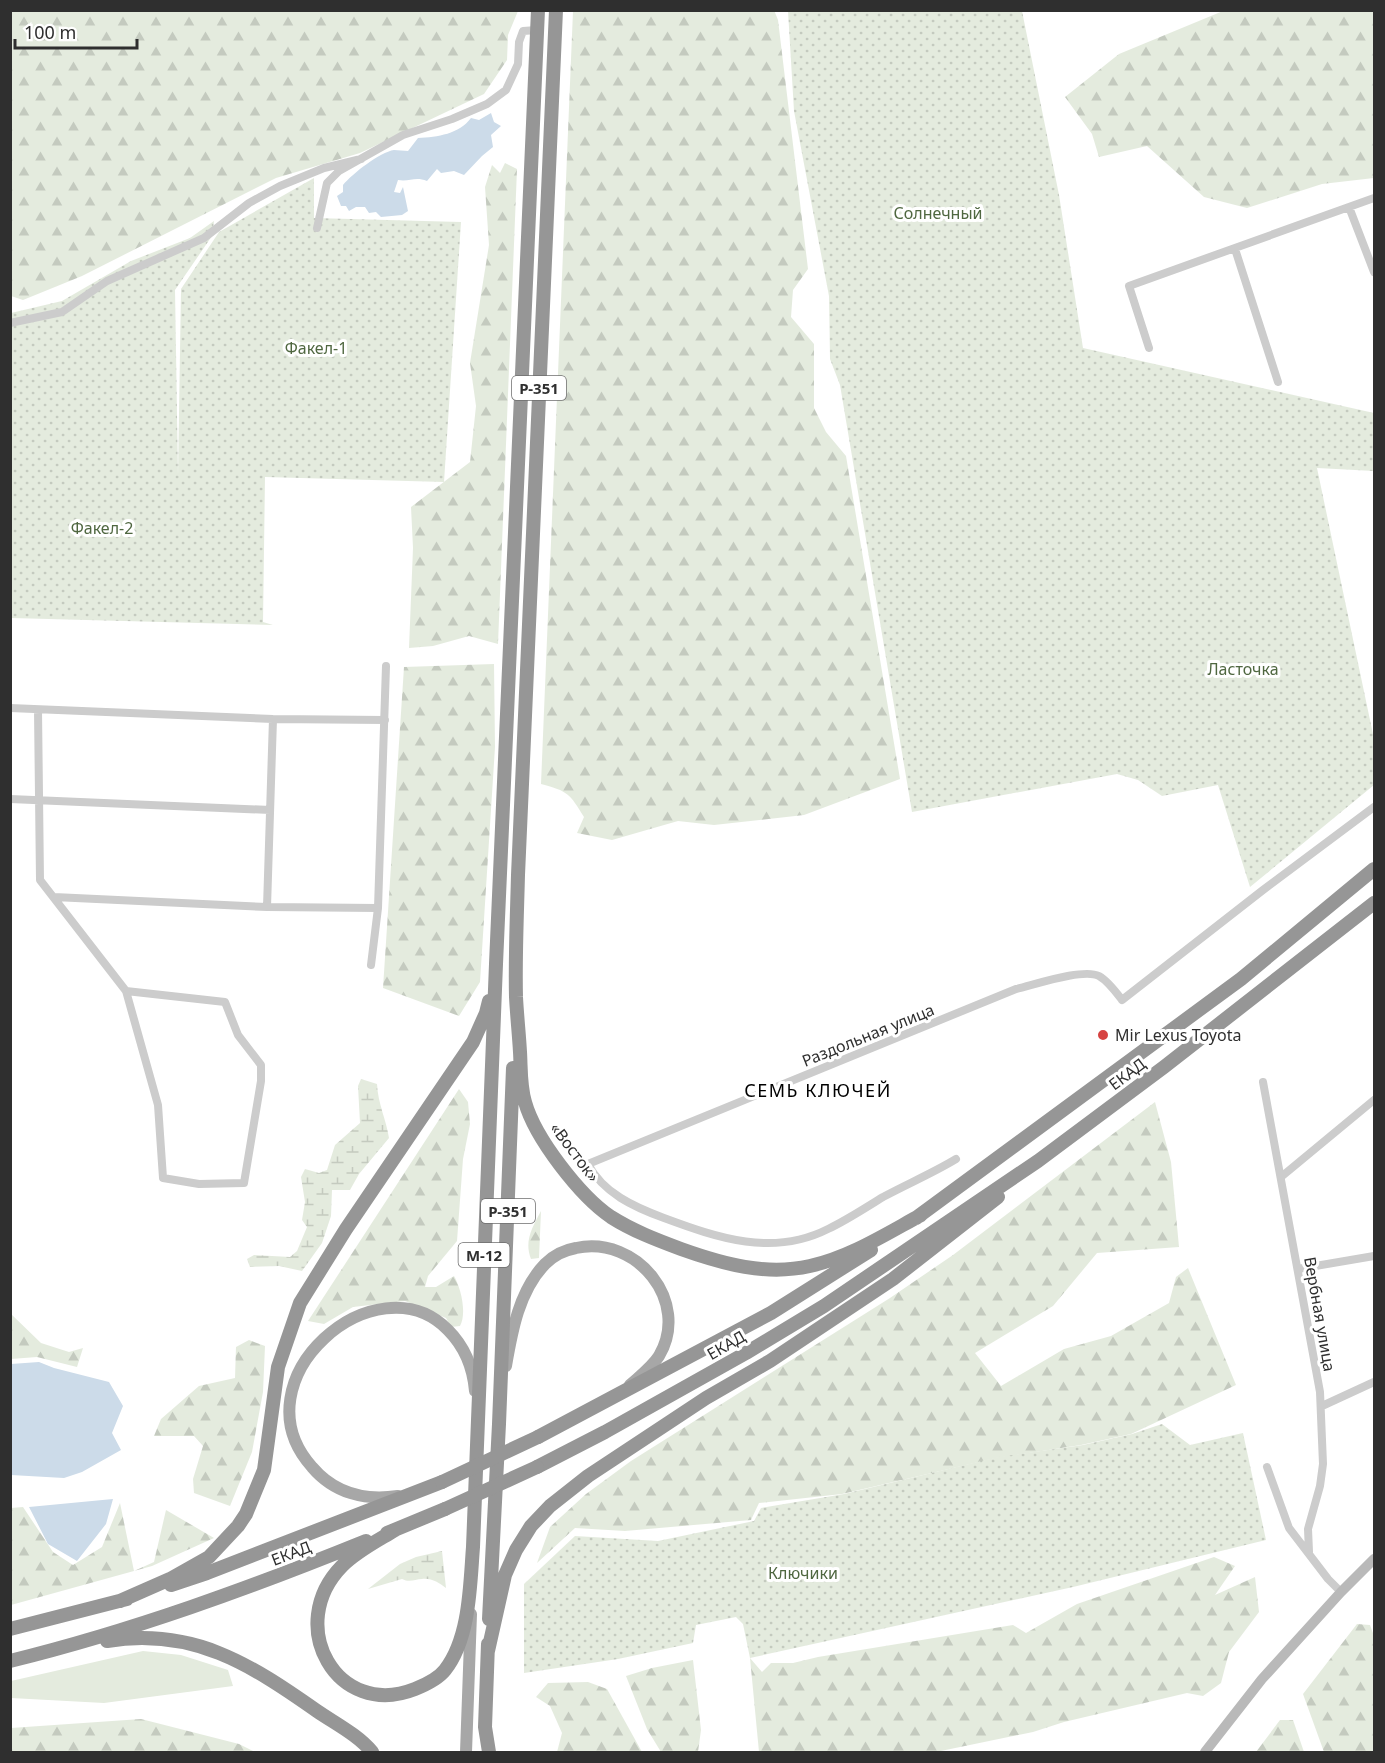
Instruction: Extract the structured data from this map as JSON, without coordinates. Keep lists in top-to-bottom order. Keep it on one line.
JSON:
{"streets":{"highway":["Р-351","ЕКАД","«Восток»","М-12"],"street":["Раздольная улица","Вербная улица"]},"crossings":[["Р-351","«Восток»"],["Р-351","М-12"],["ЕКАД","«Восток»"]],"districts":["СЕМЬ КЛЮЧЕЙ"],"parks":["Солнечный","Факел-1","Факел-2","Ласточка","Ключики"],"places":["Mir Lexus Toyota"],"scale_bar":"100 m"}
